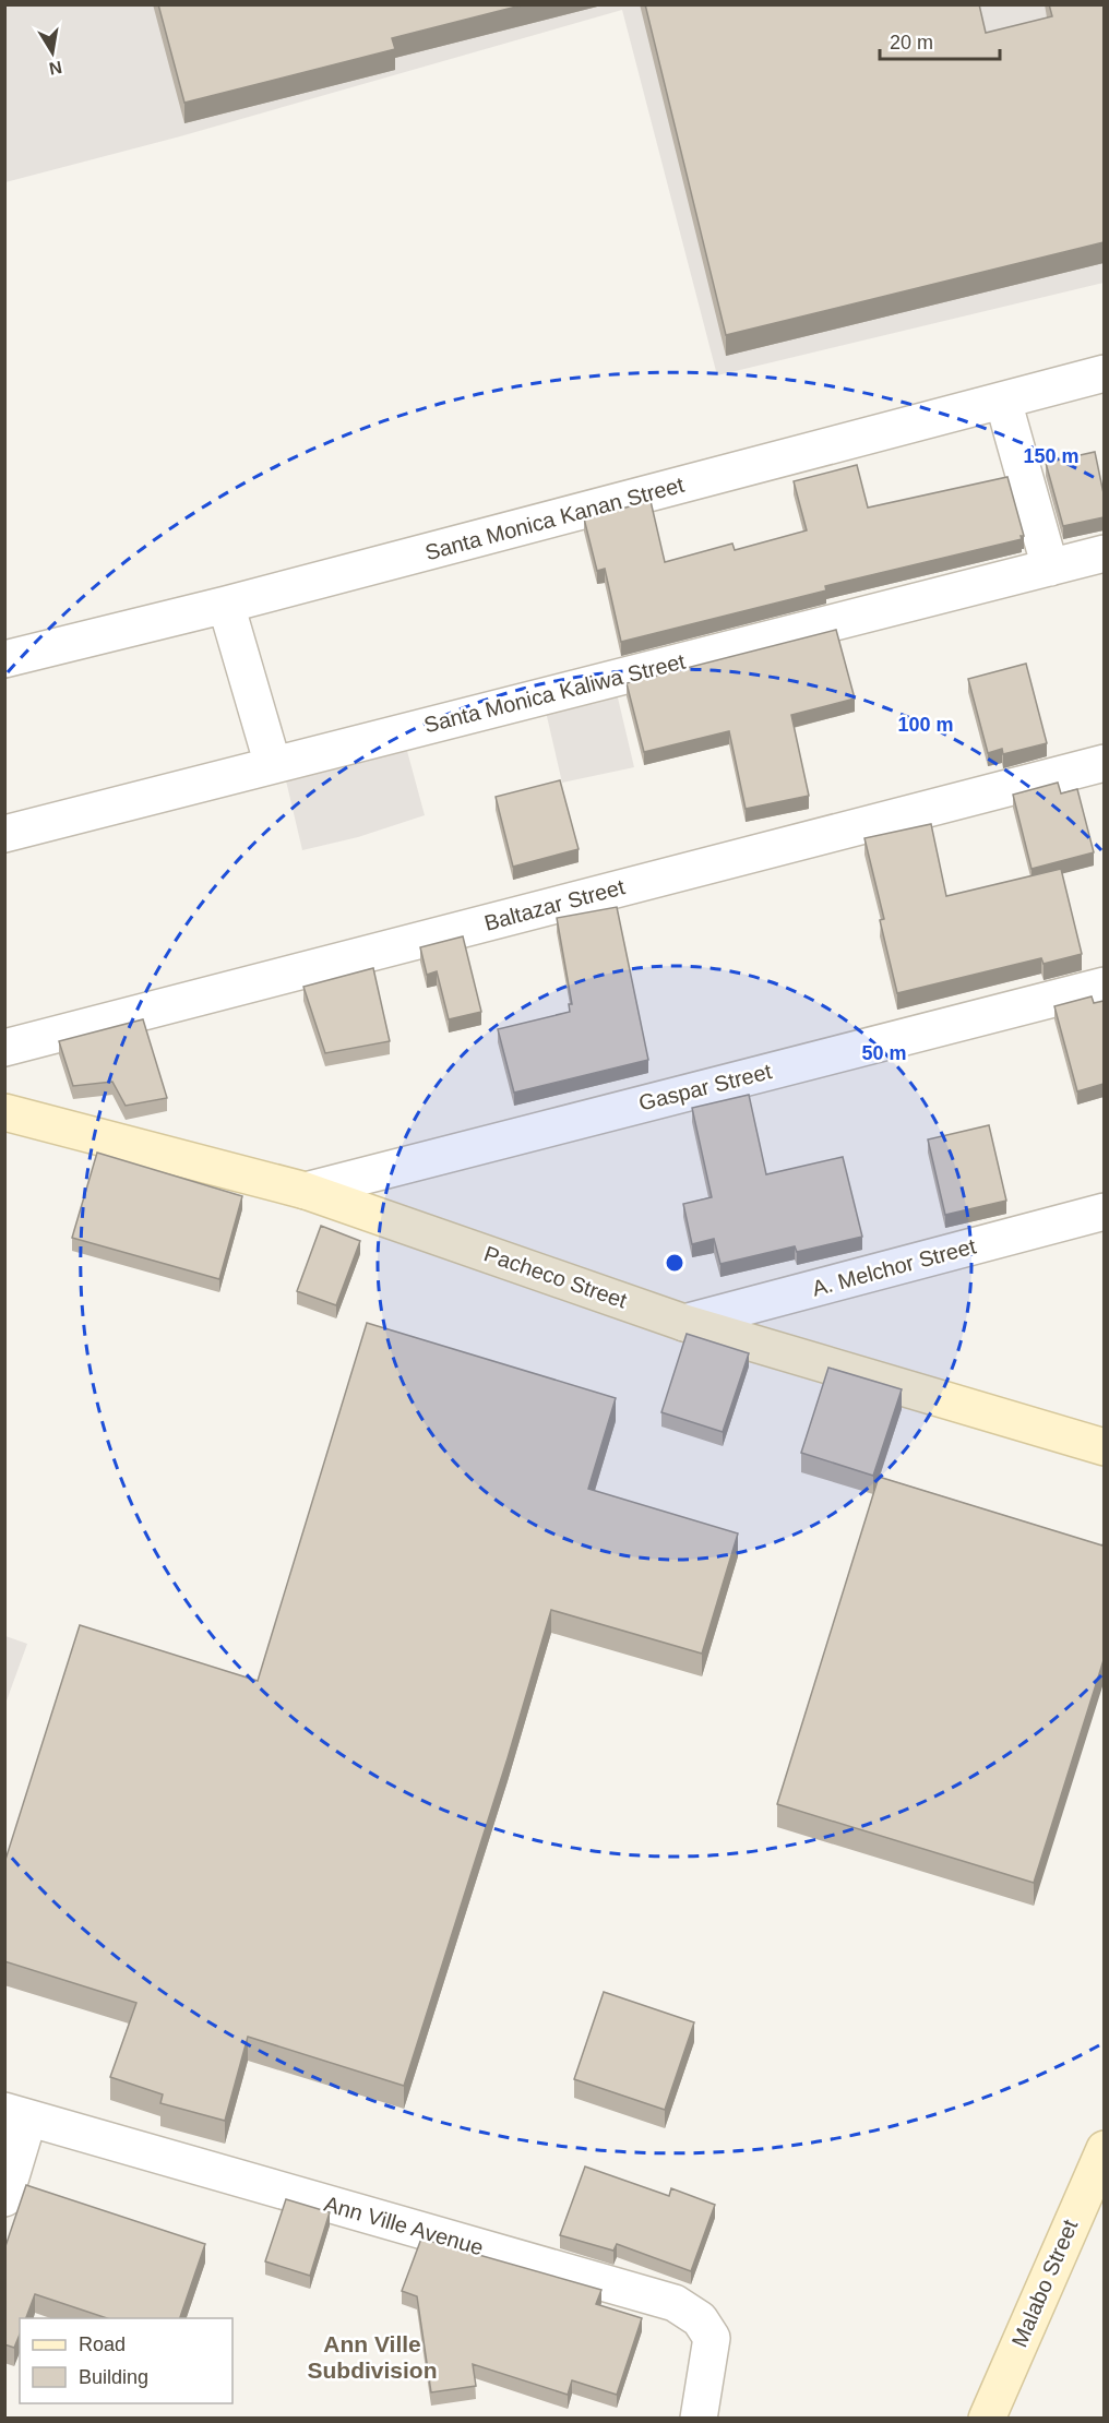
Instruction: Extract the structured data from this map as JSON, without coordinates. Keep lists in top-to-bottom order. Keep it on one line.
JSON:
{"streets":{"street":["Santa Monica Kanan Street","Santa Monica Kaliwa Street","Baltazar Street","Gaspar Street","A. Melchor Street","Pacheco Street","Ann Ville Avenue","Malabo Street"]},"crossings":[["Gaspar Street","Pacheco Street"],["A. Melchor Street","Pacheco Street"]],"districts":["Ann Ville Subdivision"],"legend":["Road","Building"],"scale_bar":"20 m","north":"bottom","rings":["150 m","100 m","50 m"]}
